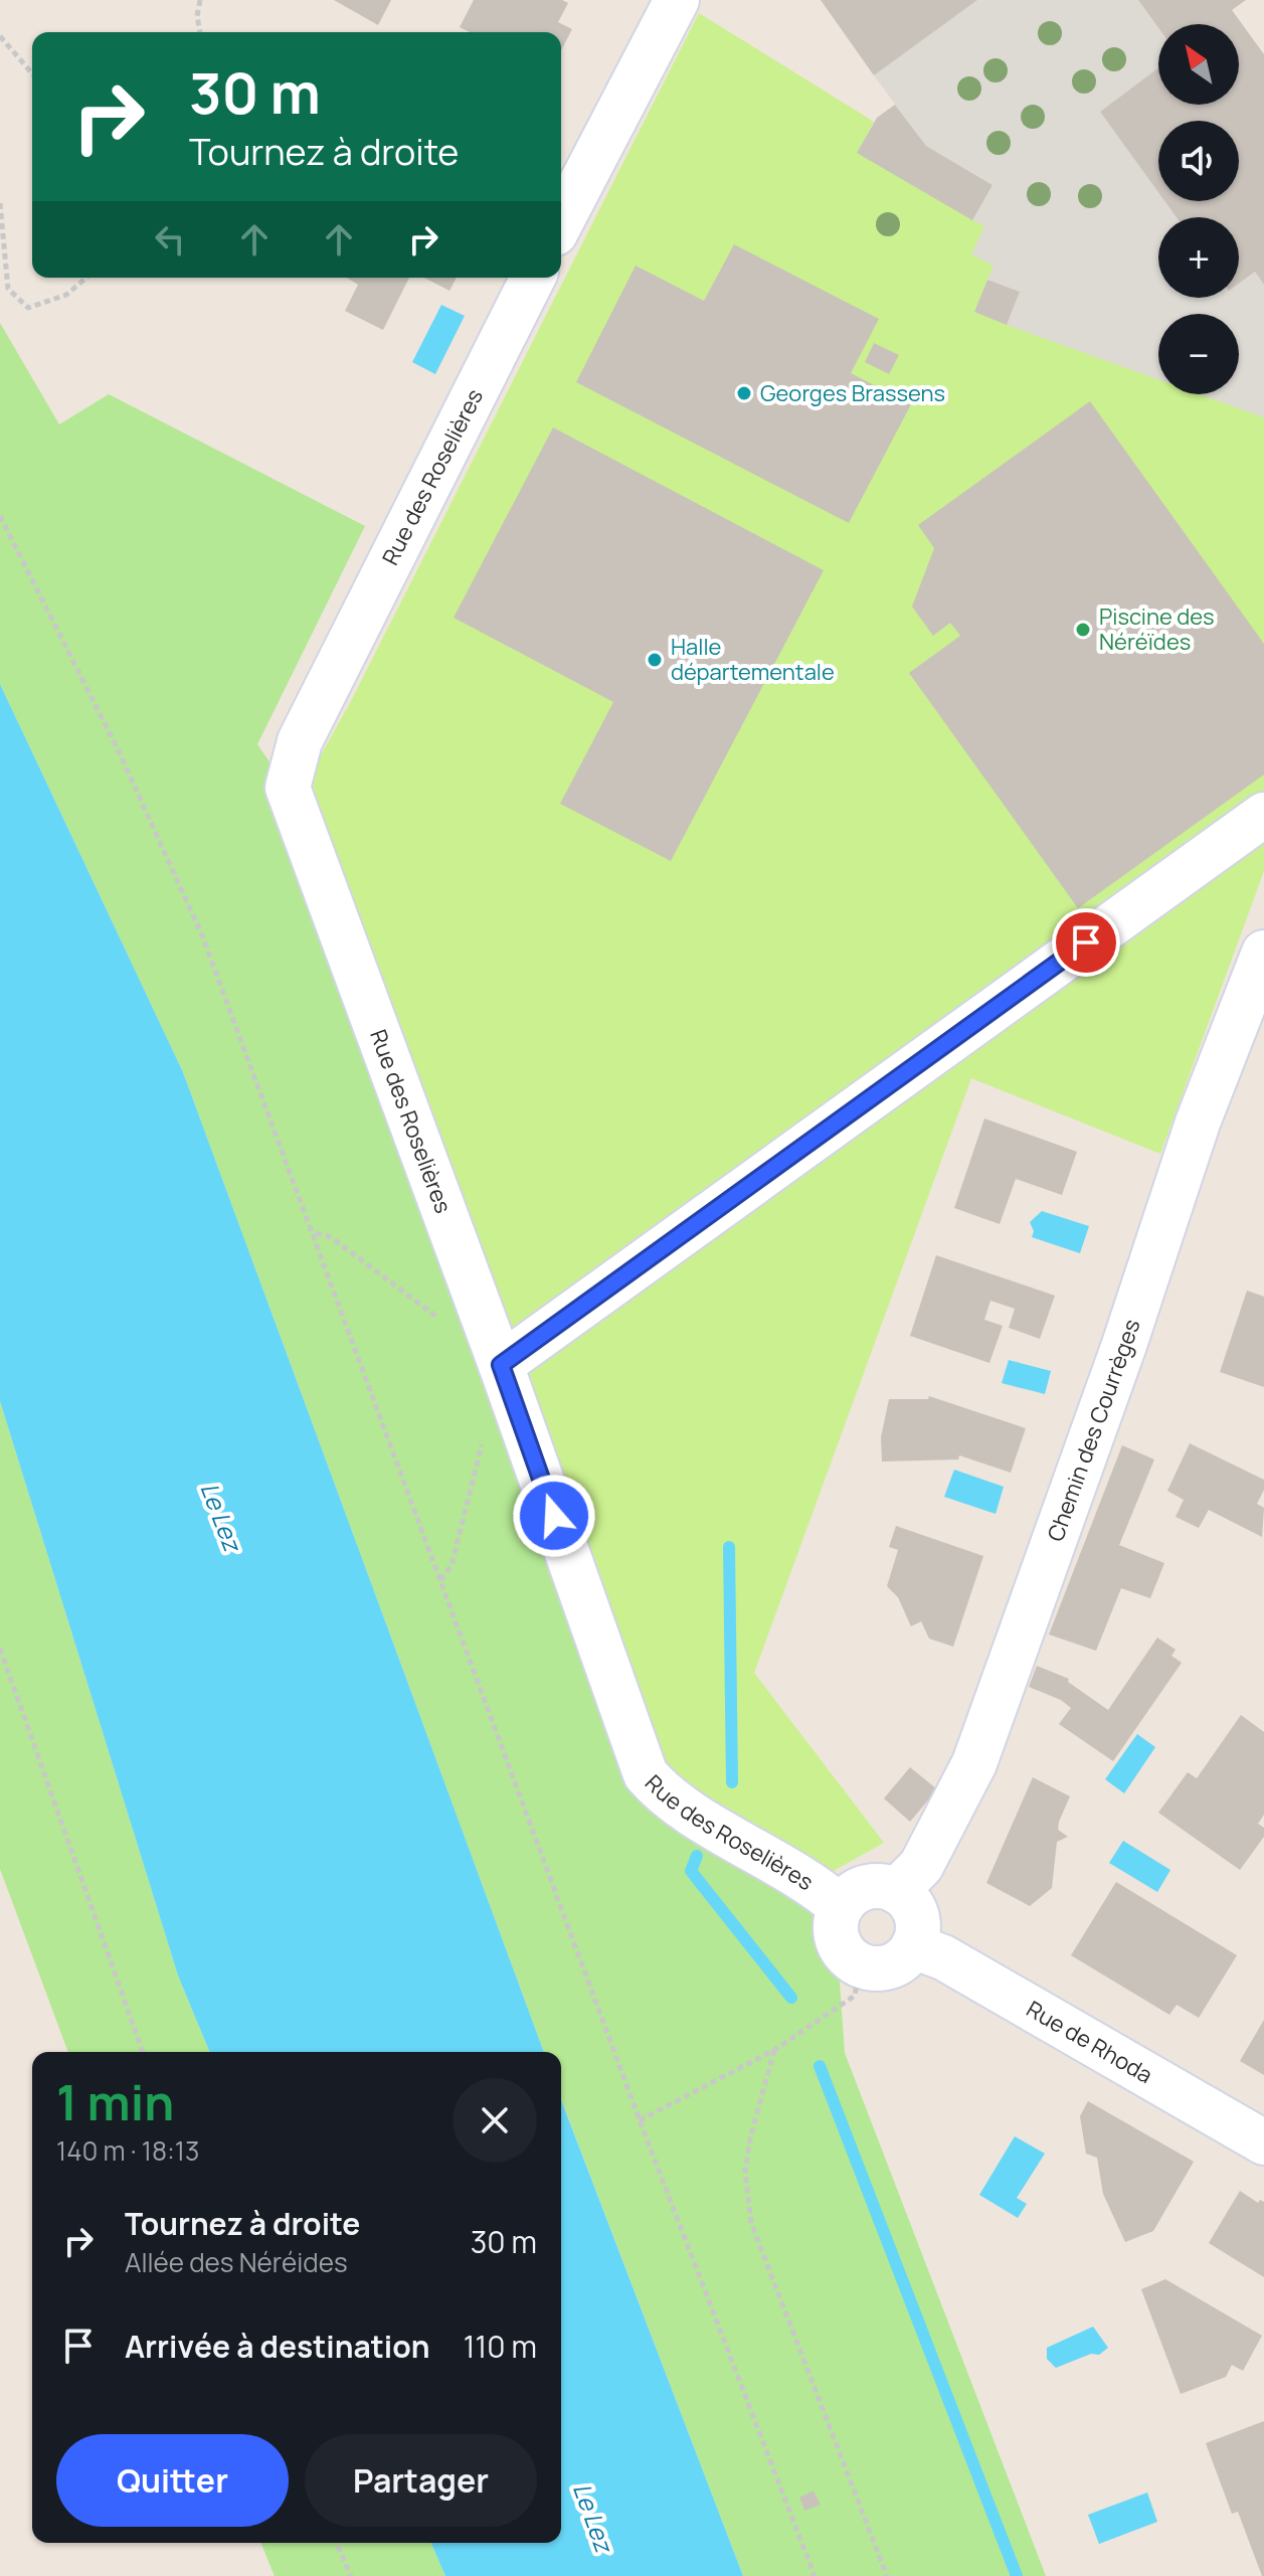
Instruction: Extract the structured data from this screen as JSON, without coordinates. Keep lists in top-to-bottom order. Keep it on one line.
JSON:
{"streets":{"street":["Rue des Roselières","Chemin des Courrèges","Rue de Rhoda"]},"crossings":[["Rue des Roselières","Chemin des Courrèges"],["Rue des Roselières","Rue de Rhoda"],["Chemin des Courrèges","Rue de Rhoda"]],"water":["Le Lez"],"places":["Georges Brassens","Piscine des Néréïdes","Halle départementale"],"north":"top left","page":{"map_buttons":["+","−"],"turn":["30 m","Tournez à droite"],"heading":["1 min","140 m · 18:13"],"list":[{"name":"Tournez à droite","note":"Allée des Néréides","value":"30 m"},{"name":"Arrivée à destination","value":"110 m"}],"buttons":["Quitter","Partager"]}}
